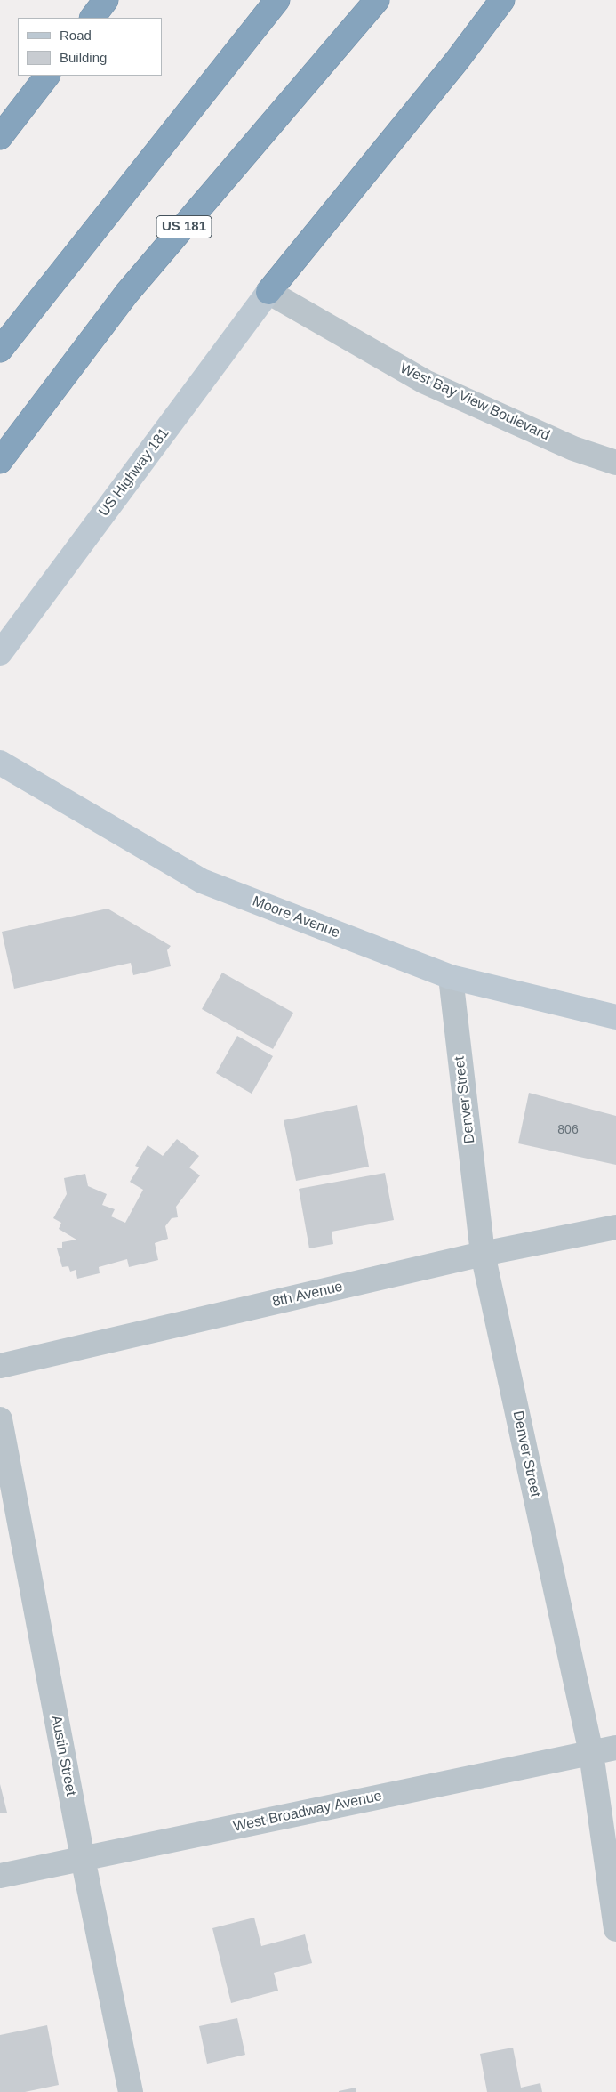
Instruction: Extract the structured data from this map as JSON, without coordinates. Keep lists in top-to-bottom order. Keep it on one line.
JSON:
{"streets":{"highway":["US 181"],"main road":["US Highway 181","Moore Avenue"],"street":["West Bay View Boulevard","Denver Street","8th Avenue","Austin Street","West Broadway Avenue"]},"crossings":[["West Bay View Boulevard","US Highway 181"],["Moore Avenue","Denver Street"],["Denver Street","8th Avenue"],["Denver Street","West Broadway Avenue"],["Austin Street","West Broadway Avenue"]],"house_numbers":["806"],"legend":["Road","Building"]}
